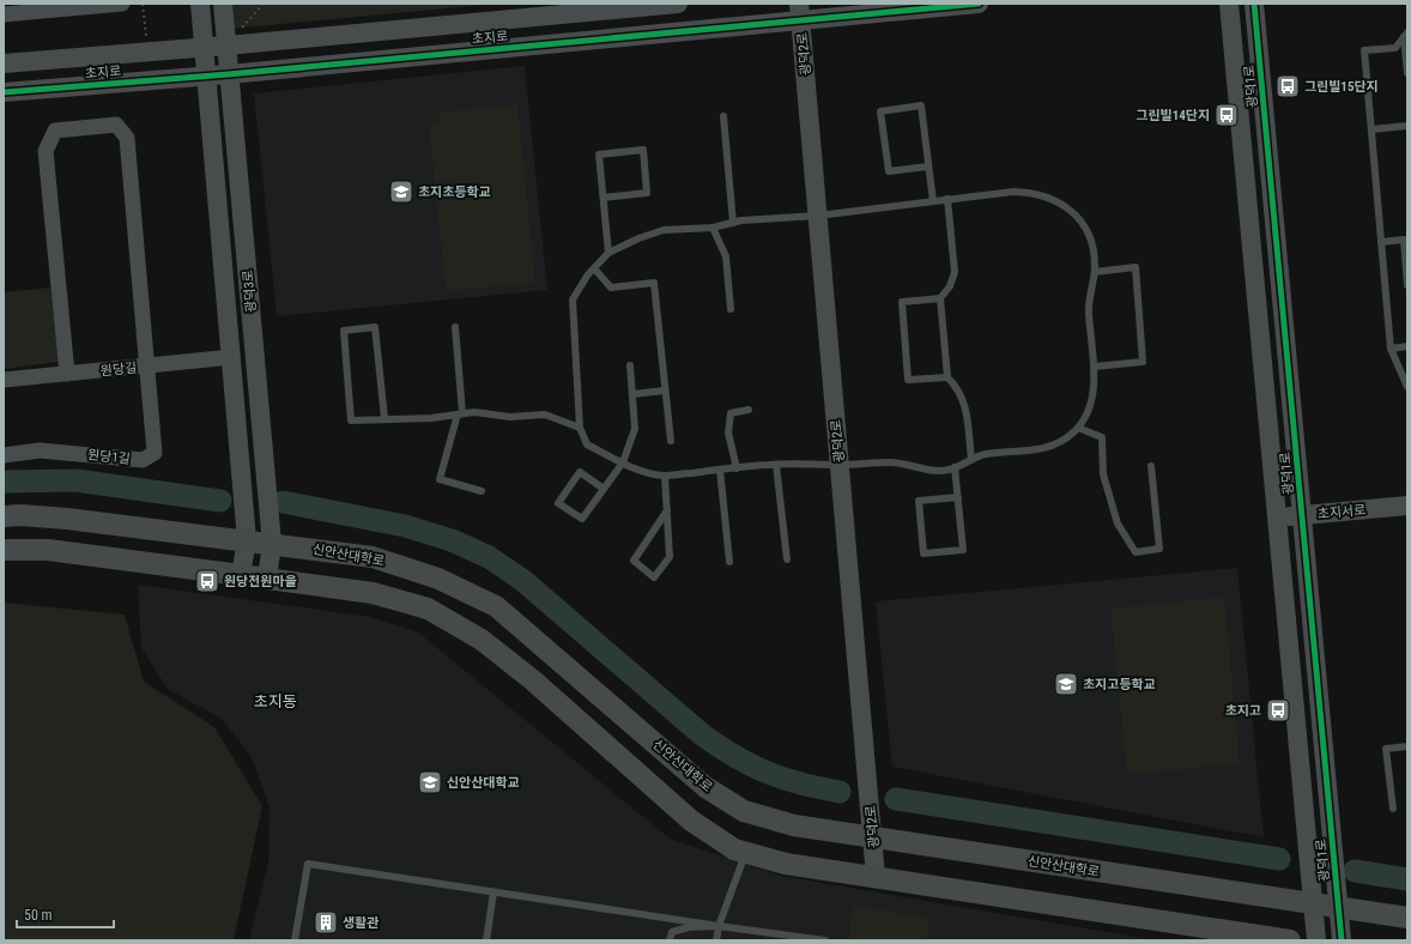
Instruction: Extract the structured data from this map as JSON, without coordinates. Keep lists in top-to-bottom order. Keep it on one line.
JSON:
{"streets":{"main road":["신안산대학로"],"street":["초지로","광덕2로","광덕1로","광덕3로","원당길","원당1길","초지서로"]},"crossings":[["초지로","광덕2로"],["초지로","광덕3로"],["광덕2로","신안산대학로"],["광덕1로","초지서로"],["광덕1로","신안산대학로"],["광덕3로","원당길"],["광덕3로","신안산대학로"],["원당길","원당1길"]],"districts":["초지동"],"places":{"bus stop":["그린빌15단지","그린빌14단지","원당전원마을","초지고"],"school or university":["초지초등학교","초지고등학교","신안산대학교"],"building":["생활관"]},"scale_bar":"50 m"}
